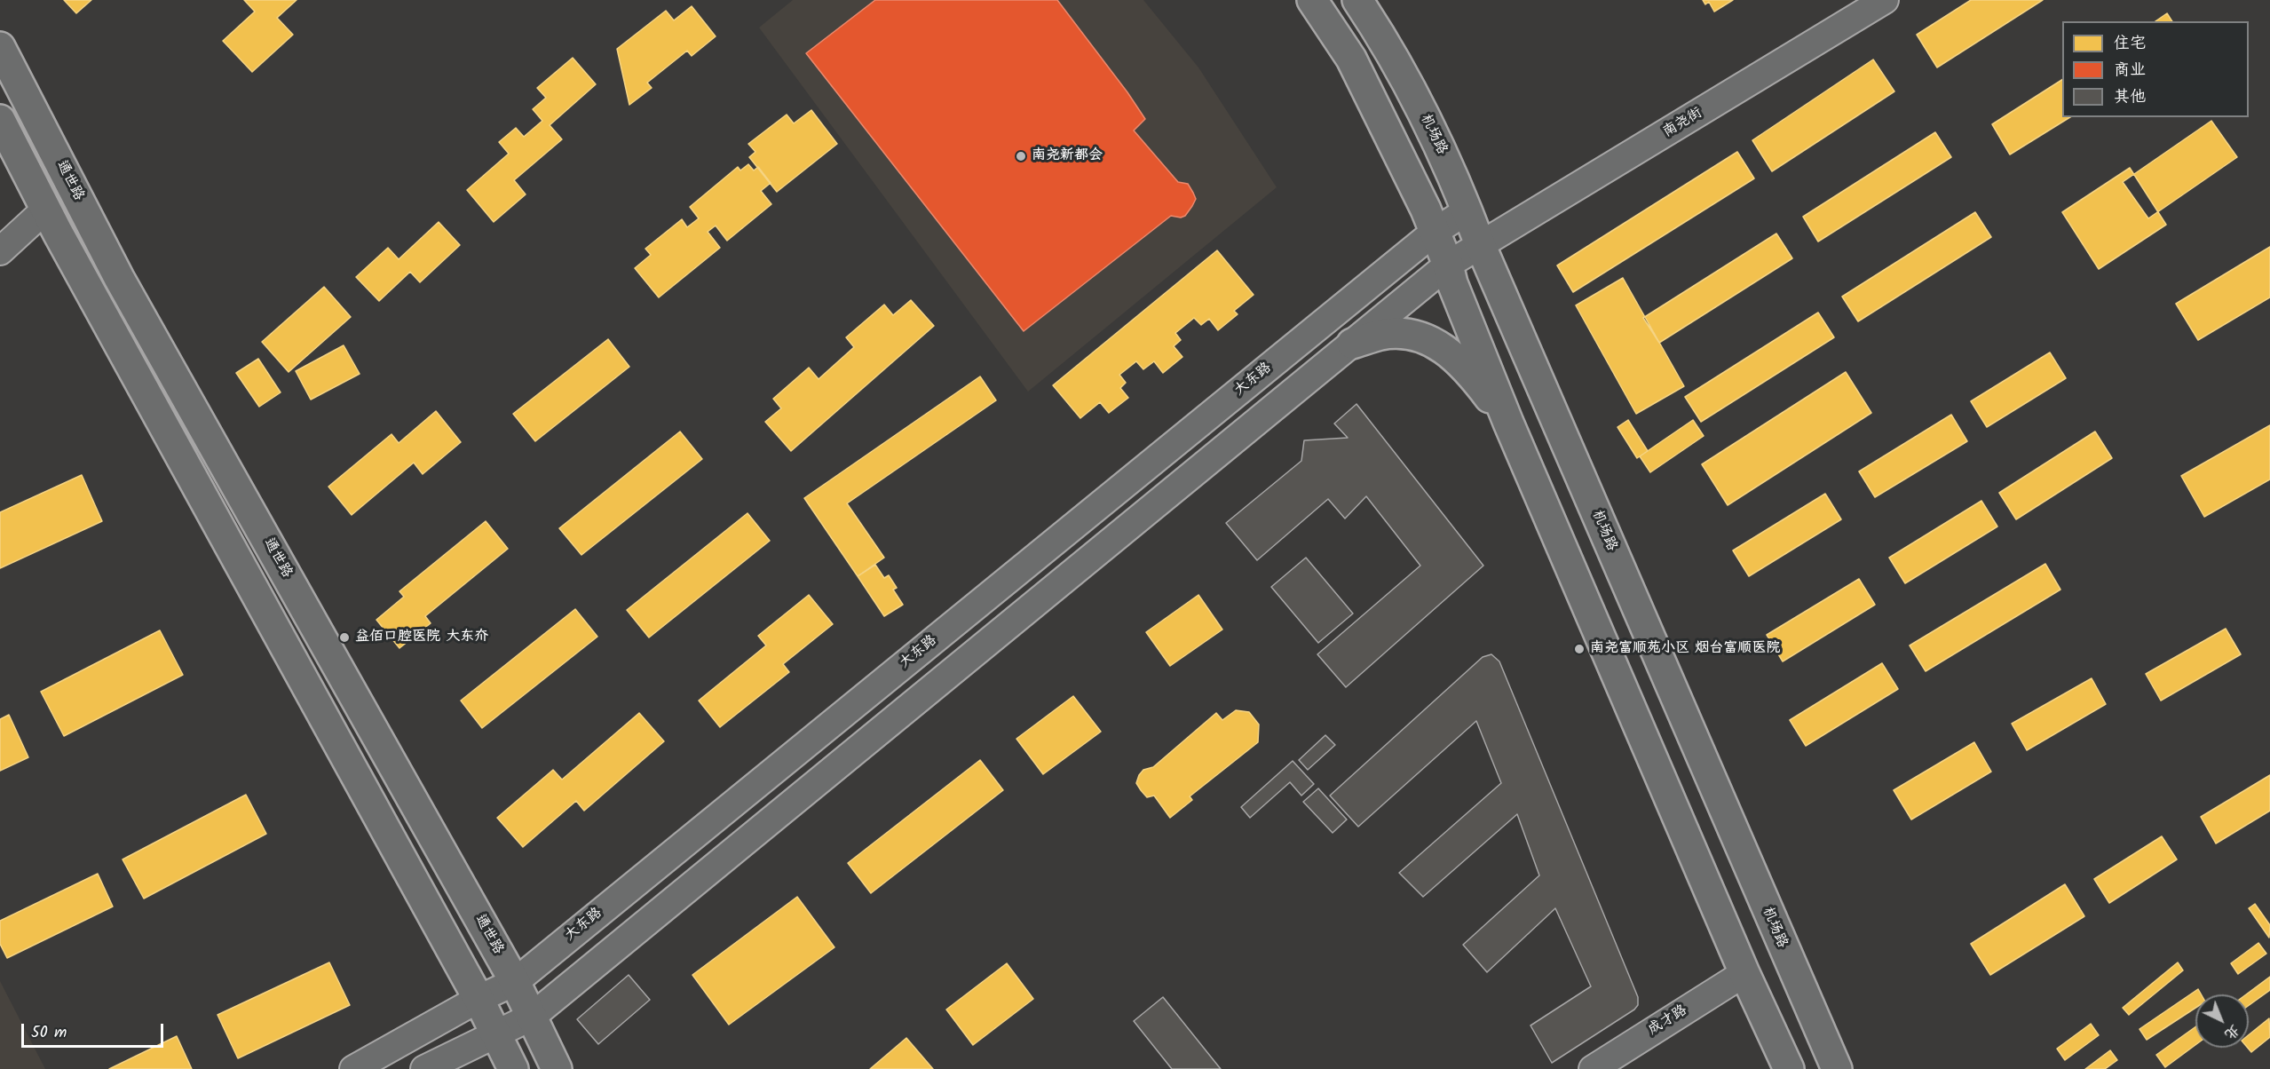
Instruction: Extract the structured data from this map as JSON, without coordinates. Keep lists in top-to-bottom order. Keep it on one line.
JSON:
{"streets":{"main road":["机场路","通世路"],"street":["南尧街","大东路","成才路"]},"crossings":[["南尧街","机场路"],["机场路","大东路"],["通世路","大东路"]],"places":["南尧新都会","益佰口腔医院 大东夼","南尧富顺苑小区 烟台富顺医院"],"legend":["住宅","商业","其他"],"scale_bar":"50 m","north":"bottom right"}
